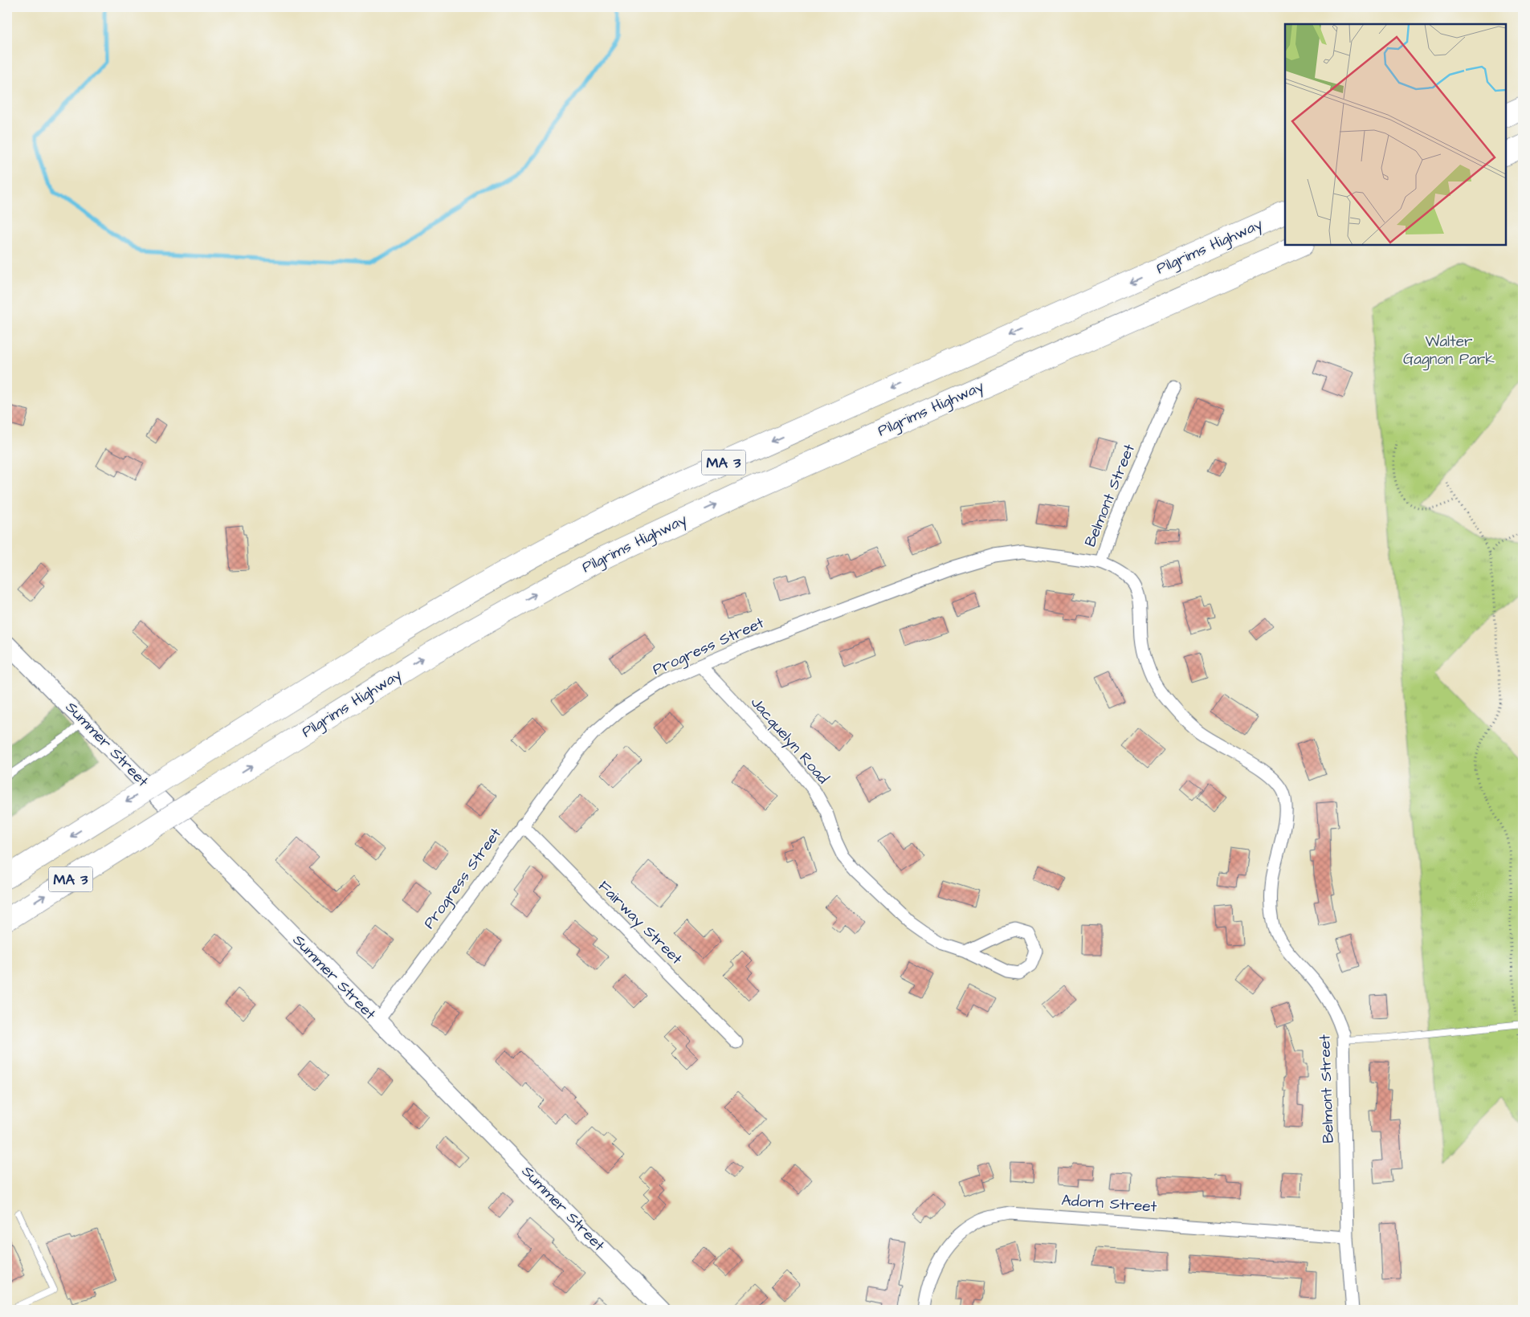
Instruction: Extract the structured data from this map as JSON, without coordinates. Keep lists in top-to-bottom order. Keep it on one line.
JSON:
{"streets":{"highway":["Pilgrims Highway","MA 3"],"street":["Belmont Street","Progress Street","Jacquelyn Road","Summer Street","Fairway Street","Adorn Street"]},"crossings":[["Belmont Street","Progress Street"],["Belmont Street","Adorn Street"],["Progress Street","Jacquelyn Road"],["Progress Street","Summer Street"],["Progress Street","Fairway Street"]],"parks":["Walter Gagnon Park"]}
